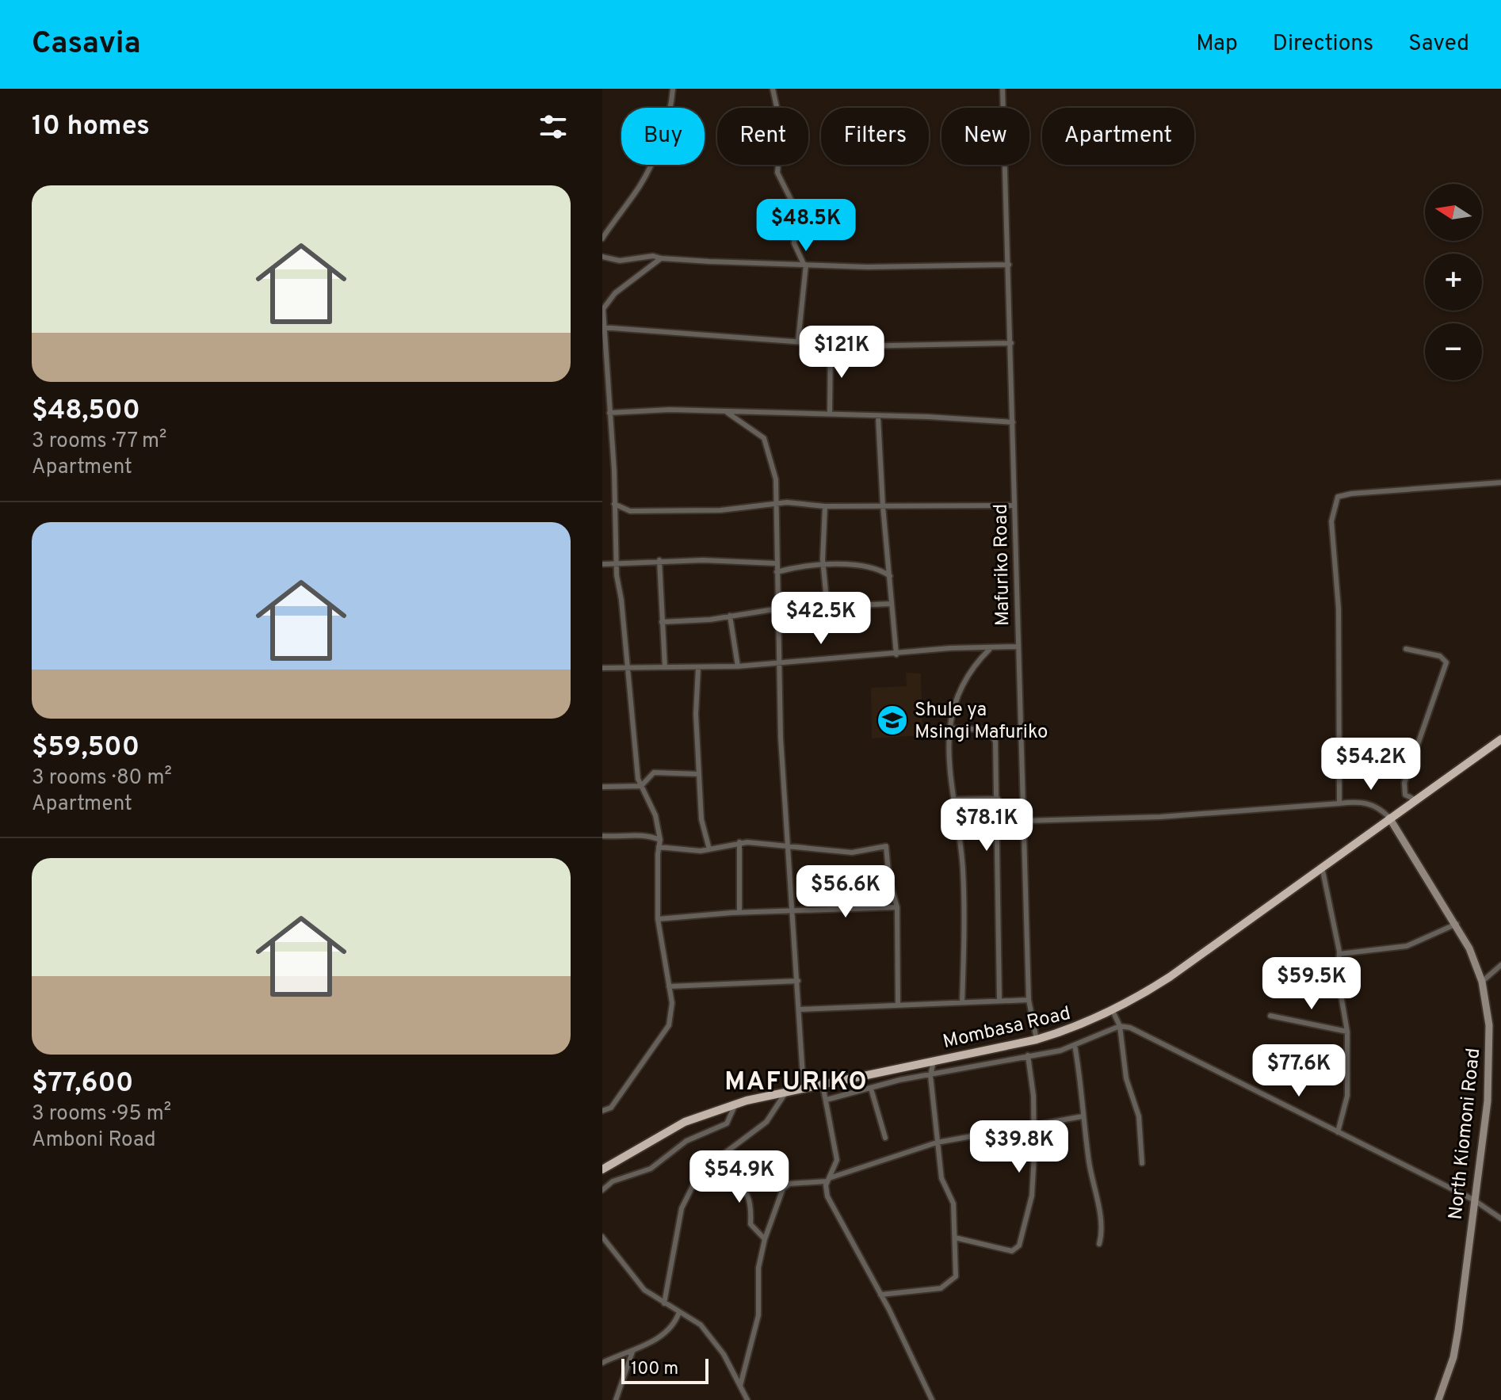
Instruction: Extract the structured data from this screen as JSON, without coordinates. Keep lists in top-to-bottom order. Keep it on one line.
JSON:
{"streets":{"highway":["Mombasa Road"],"main road":["North Kiomoni Road"],"street":["Mafuriko Road"]},"crossings":[["Mafuriko Road","Mombasa Road"],["Mombasa Road","North Kiomoni Road"]],"districts":["MAFURIKO"],"places":{"school or university":["Shule ya Msingi Mafuriko"]},"scale_bar":"100 m","north":"left","page":{"header":"Casavia","nav":["Map","Directions","Saved"],"heading":"10 homes","chip":["Buy","Rent","Filters","New","Apartment"],"list":[{"name":"$48,500","note":"3 rooms · 77 m² · Apartment"},{"name":"$59,500","note":"3 rooms · 80 m² · Apartment"},{"name":"$77,600","note":"3 rooms · 95 m² · Amboni Road"}],"map_buttons":["+","−"],"price":["$48.5K","$121K","$42.5K","$54.2K","$78.1K","$56.6K","$59.5K","$77.6K","$39.8K","$54.9K"],"scale":"100 m"}}
